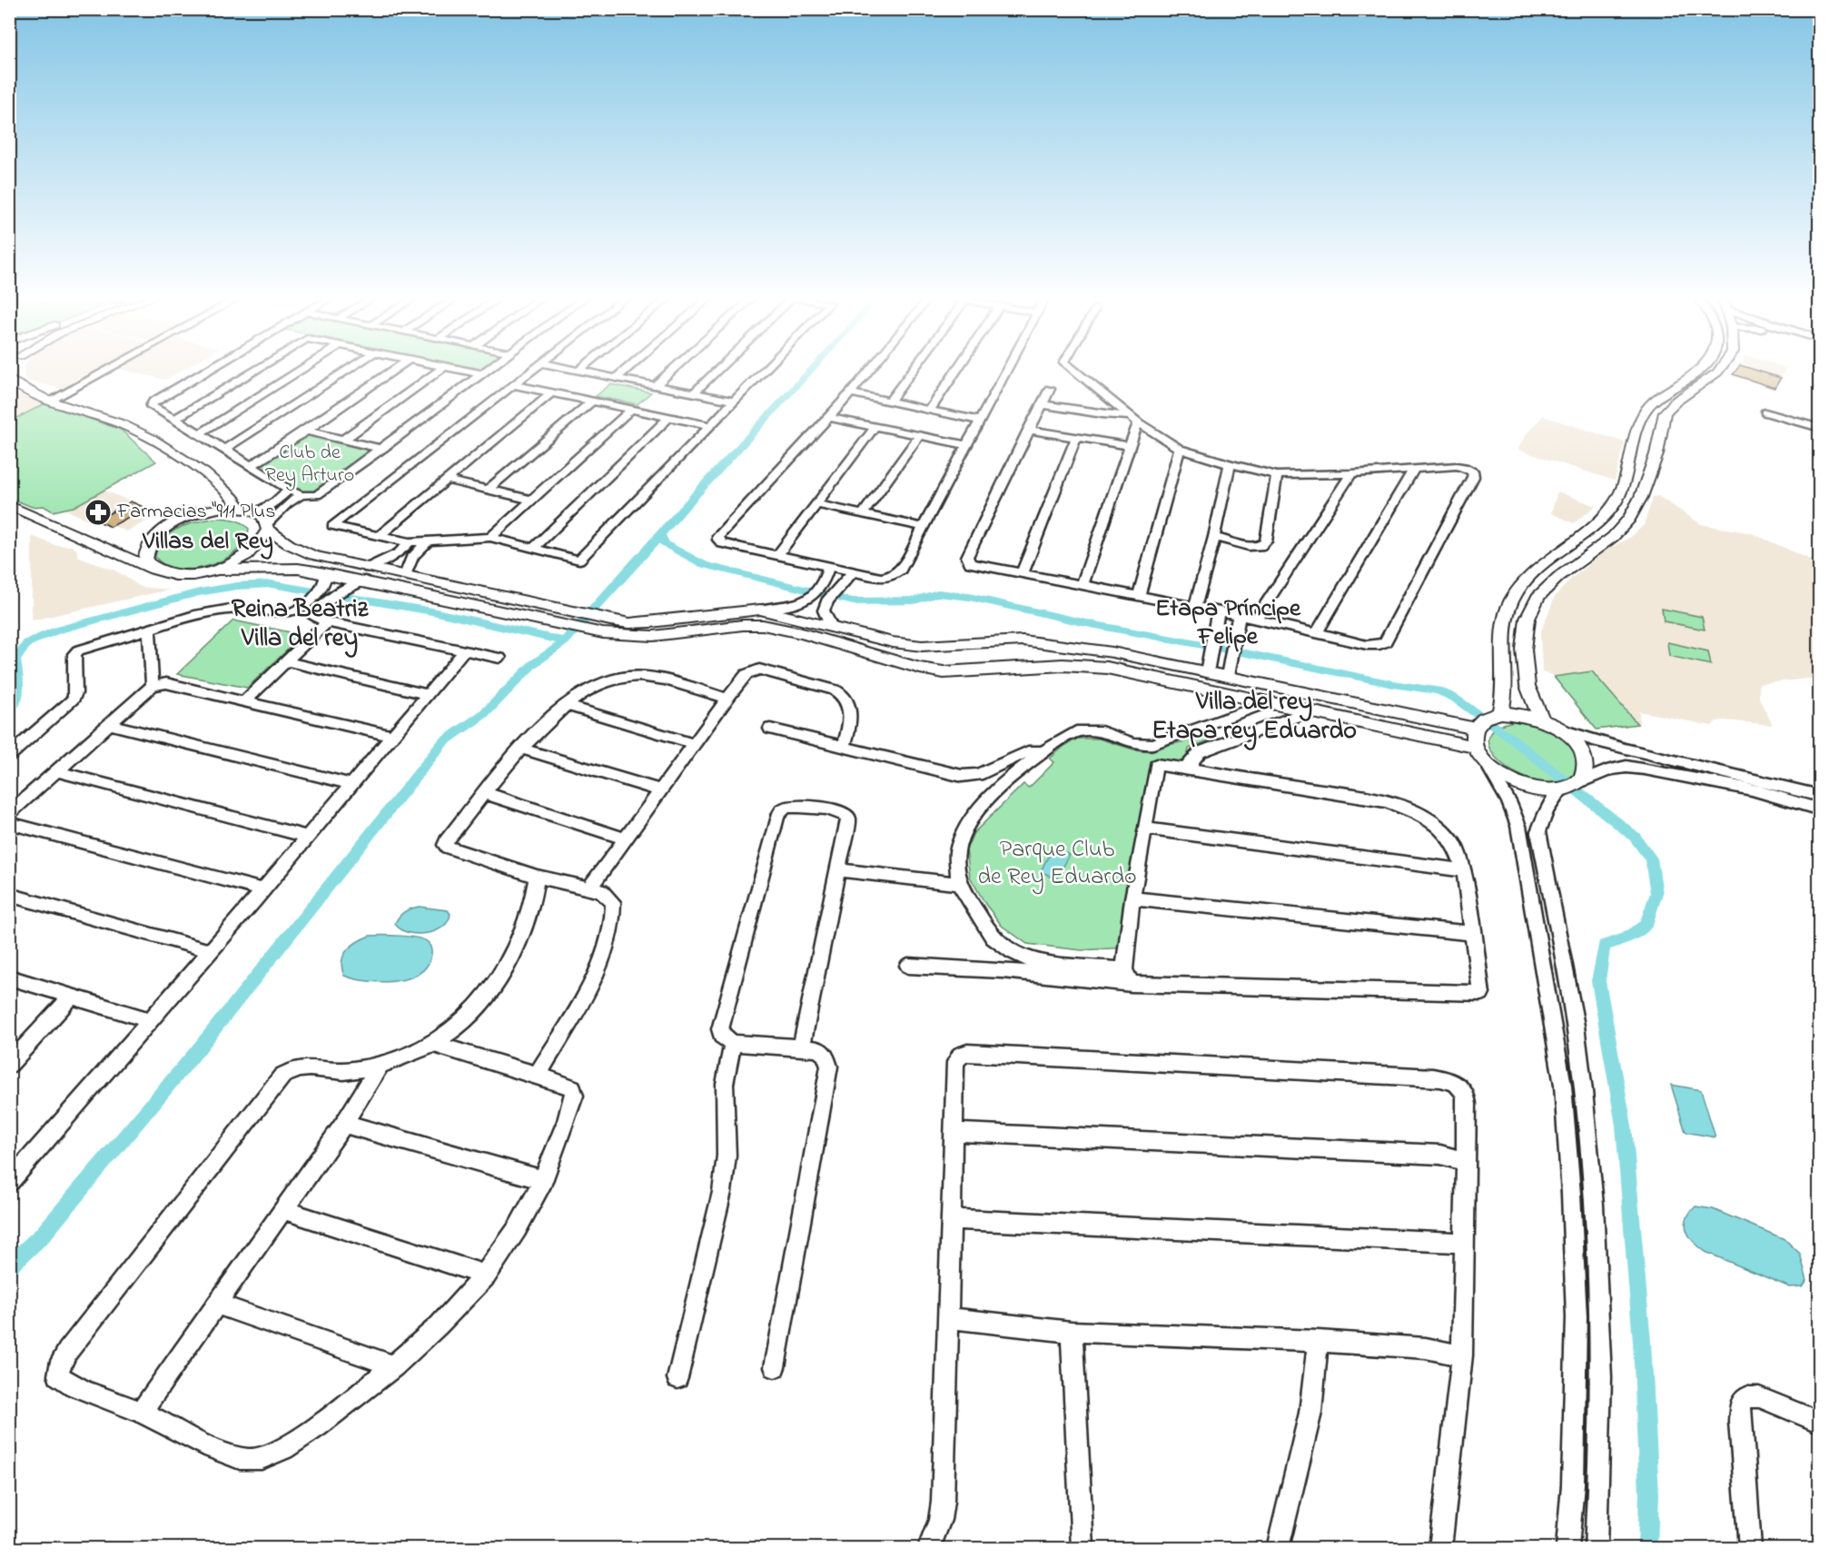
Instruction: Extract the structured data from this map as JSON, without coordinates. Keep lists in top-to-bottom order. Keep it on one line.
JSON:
{"districts":["Villas del Rey","Etapa Príncipe Felipe","Reina Beatriz Villa del rey","Villa del rey Etapa rey Eduardo"],"parks":["Club de Rey Arturo","Parque Club de Rey Eduardo"],"places":{"pharmacy":["Farmacias \"911 Plus"]}}
